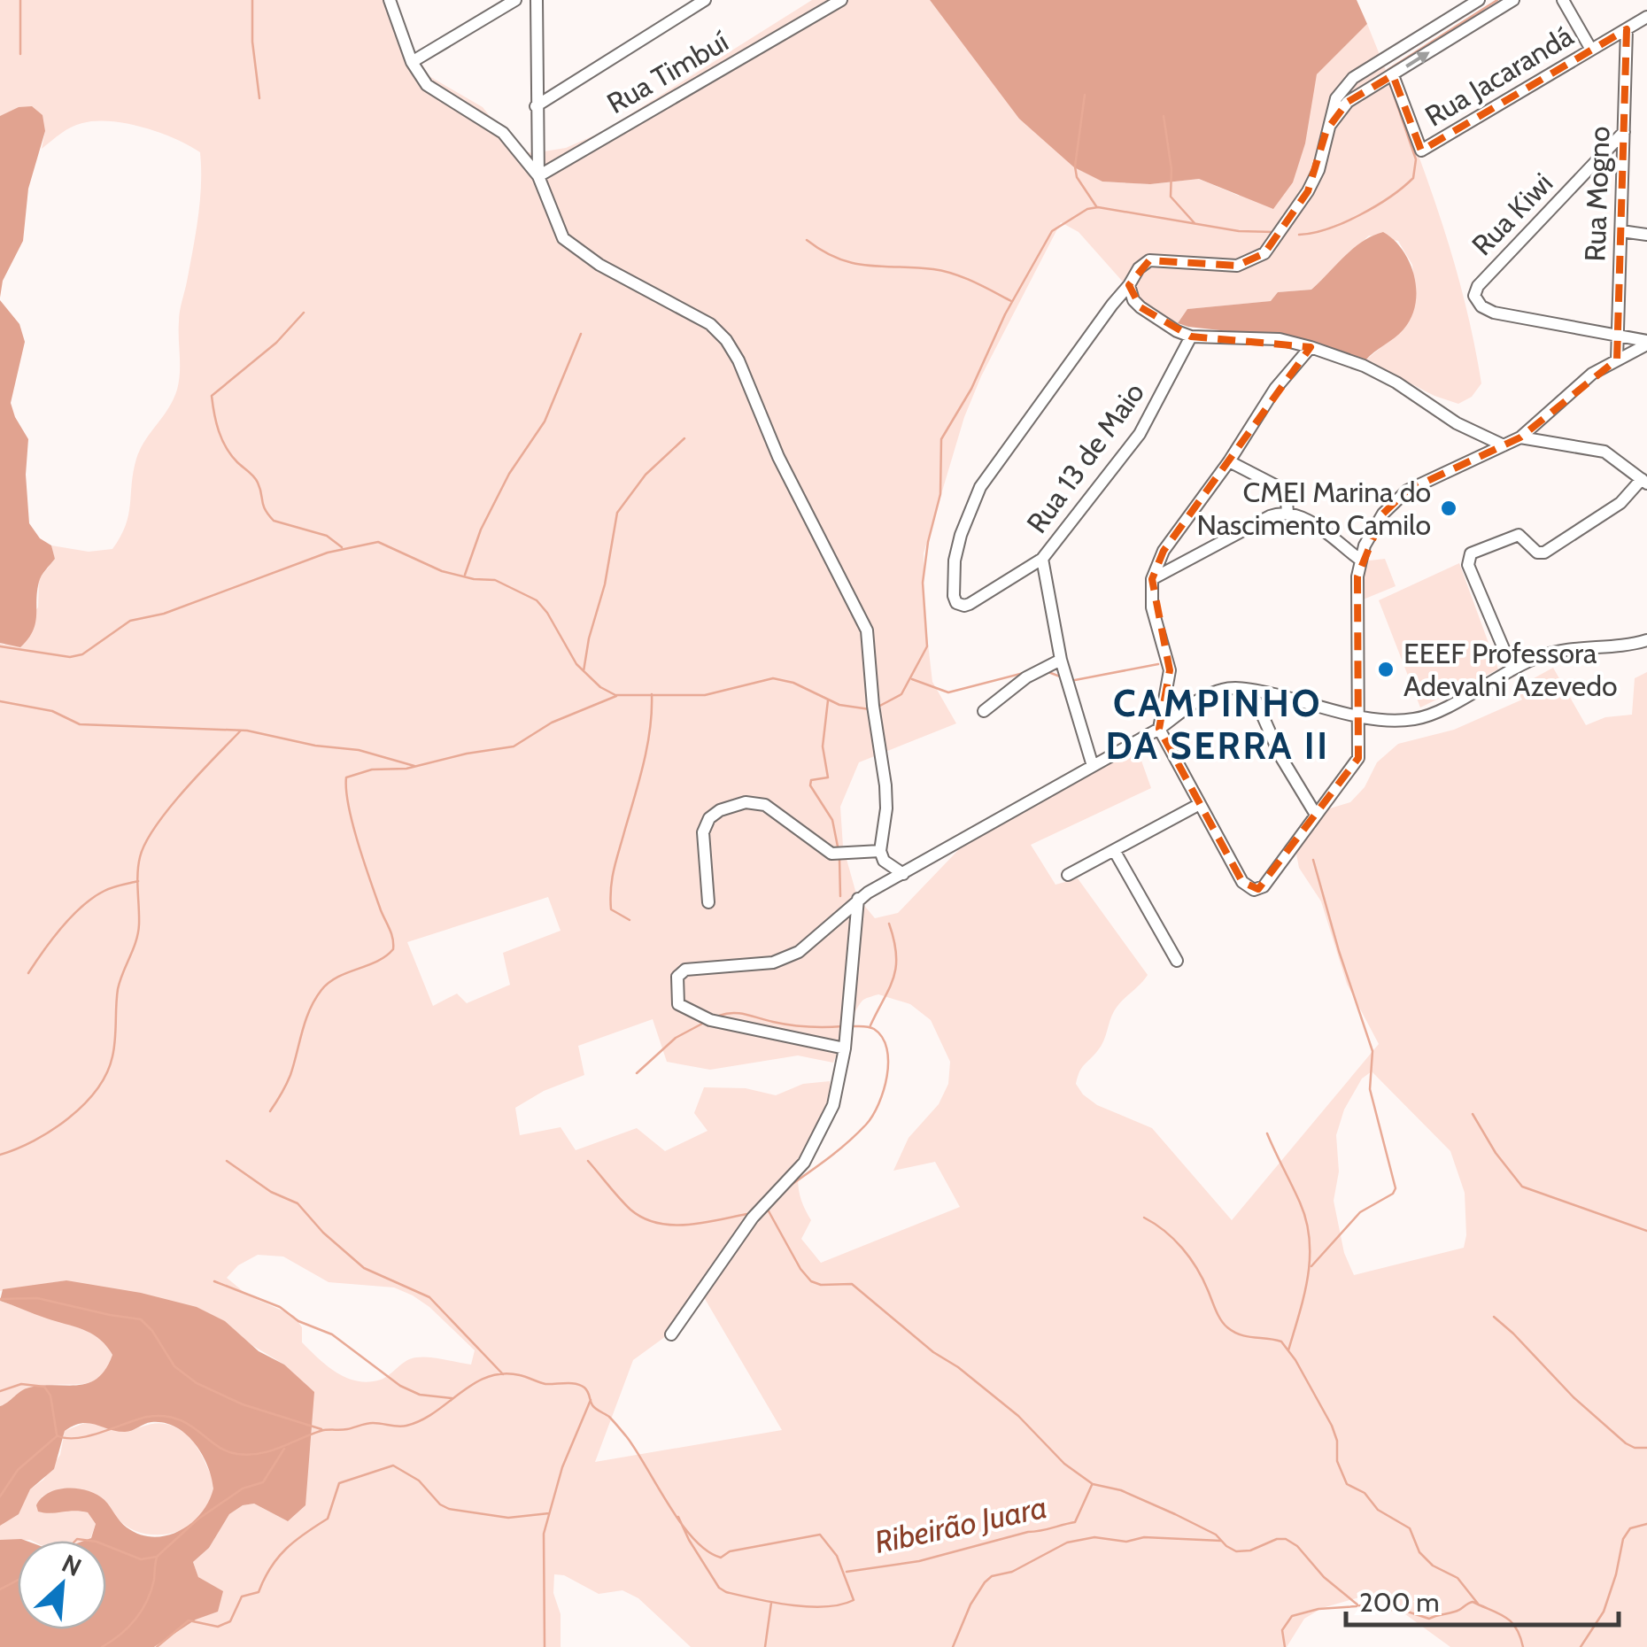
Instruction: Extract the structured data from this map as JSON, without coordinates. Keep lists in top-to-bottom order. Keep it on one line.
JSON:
{"streets":{"street":["Rua Timbuí","Rua Jacarandá","Rua Mogno","Rua Kiwi","Rua 13 de Maio"]},"crossings":[["Rua Jacarandá","Rua Mogno"],["Rua Mogno","Rua Kiwi"]],"districts":["CAMPINHO DA SERRA II"],"water":["Ribeirão Juara"],"places":["CMEI Marina do Nascimento Camilo","EEEF Professora Adevalni Azevedo"],"scale_bar":"200 m","north":"top right"}
